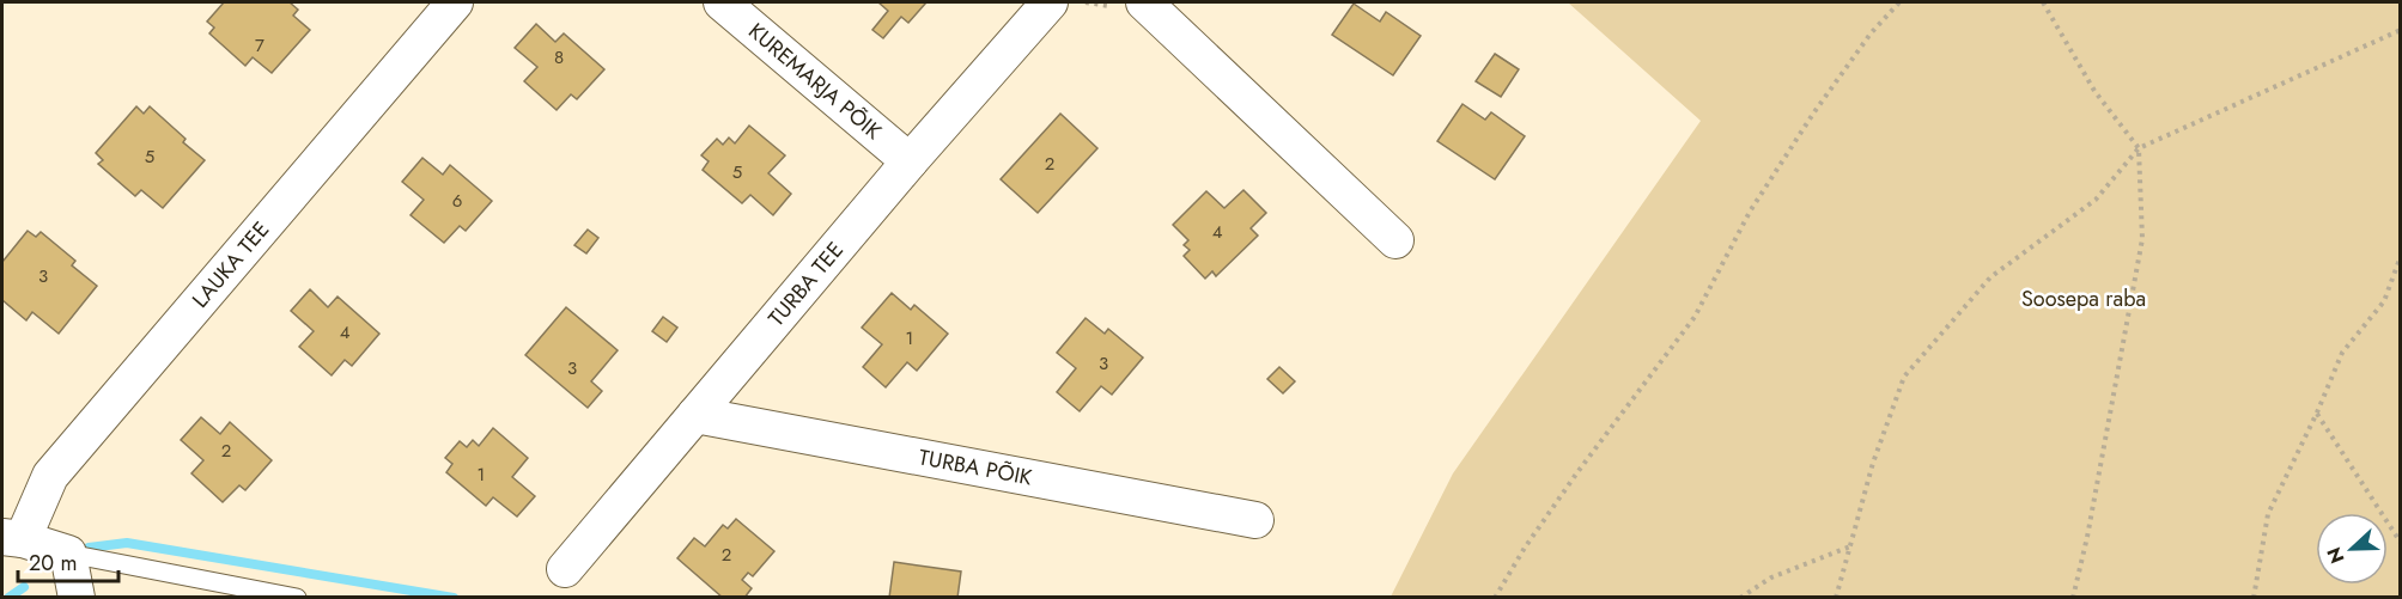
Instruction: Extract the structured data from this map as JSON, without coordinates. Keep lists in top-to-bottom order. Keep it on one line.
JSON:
{"streets":{"street":["KUREMARJA PÕIK","LAUKA TEE","TURBA TEE","TURBA PÕIK"]},"crossings":[["KUREMARJA PÕIK","TURBA TEE"],["TURBA TEE","TURBA PÕIK"]],"parks":["Soosepa raba"],"house_numbers":["7","8","5","2","5","6","4","3","4","1","3","3","2","1","2"],"scale_bar":"20 m","north":"left"}
